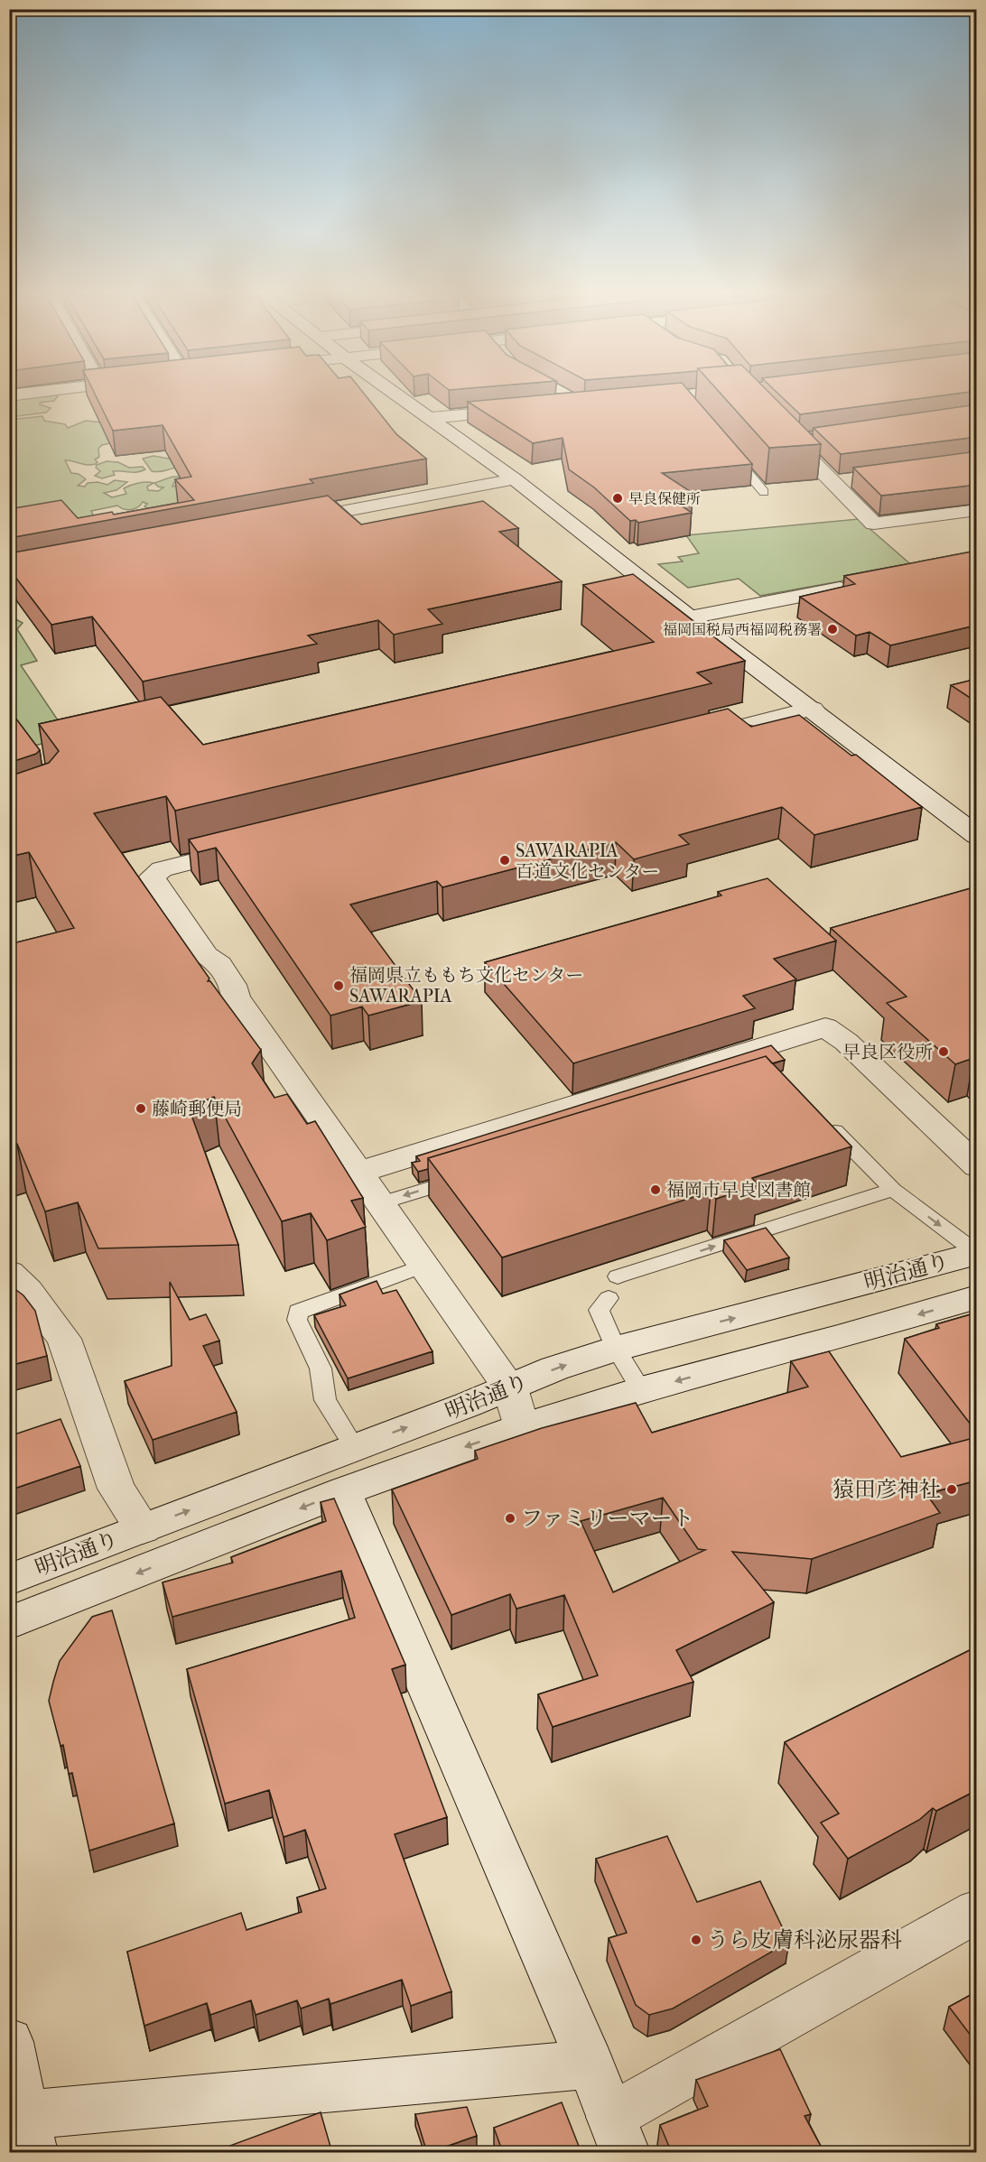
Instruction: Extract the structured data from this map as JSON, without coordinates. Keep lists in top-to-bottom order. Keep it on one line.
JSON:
{"streets":{"street":["明治通り"]},"places":["早良保健所","福岡国税局西福岡税務署","SAWARAPIA 百道文化センター","福岡県立ももち文化センター SAWARAPIA","早良区役所","藤崎郵便局","福岡市早良図書館","猿田彦神社","ファミリーマート","うら皮膚科泌尿器科"]}
